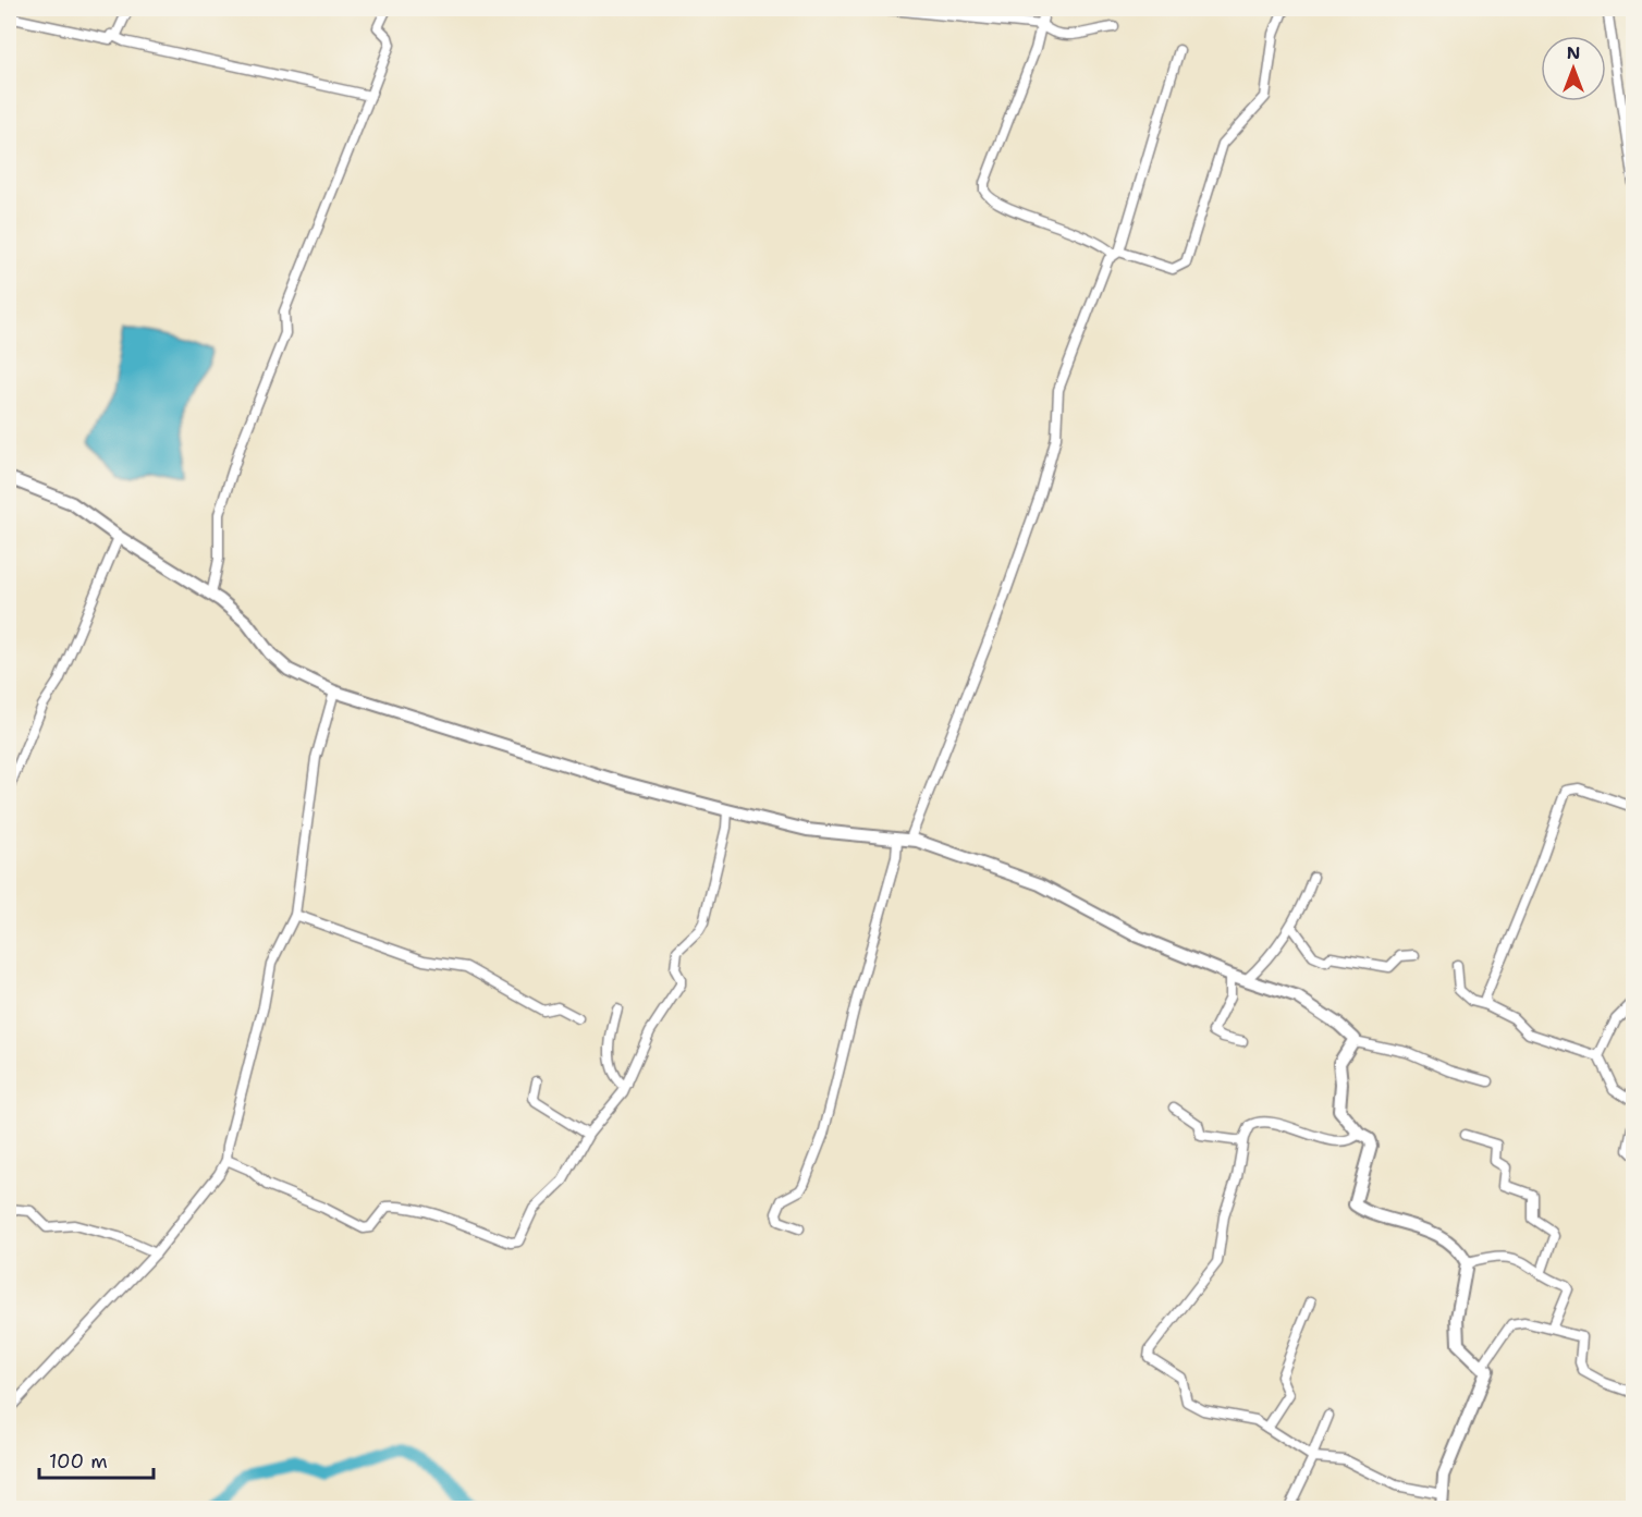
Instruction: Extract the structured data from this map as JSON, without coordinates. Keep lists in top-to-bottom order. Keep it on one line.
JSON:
{"scale_bar":"100 m","north":"top"}
